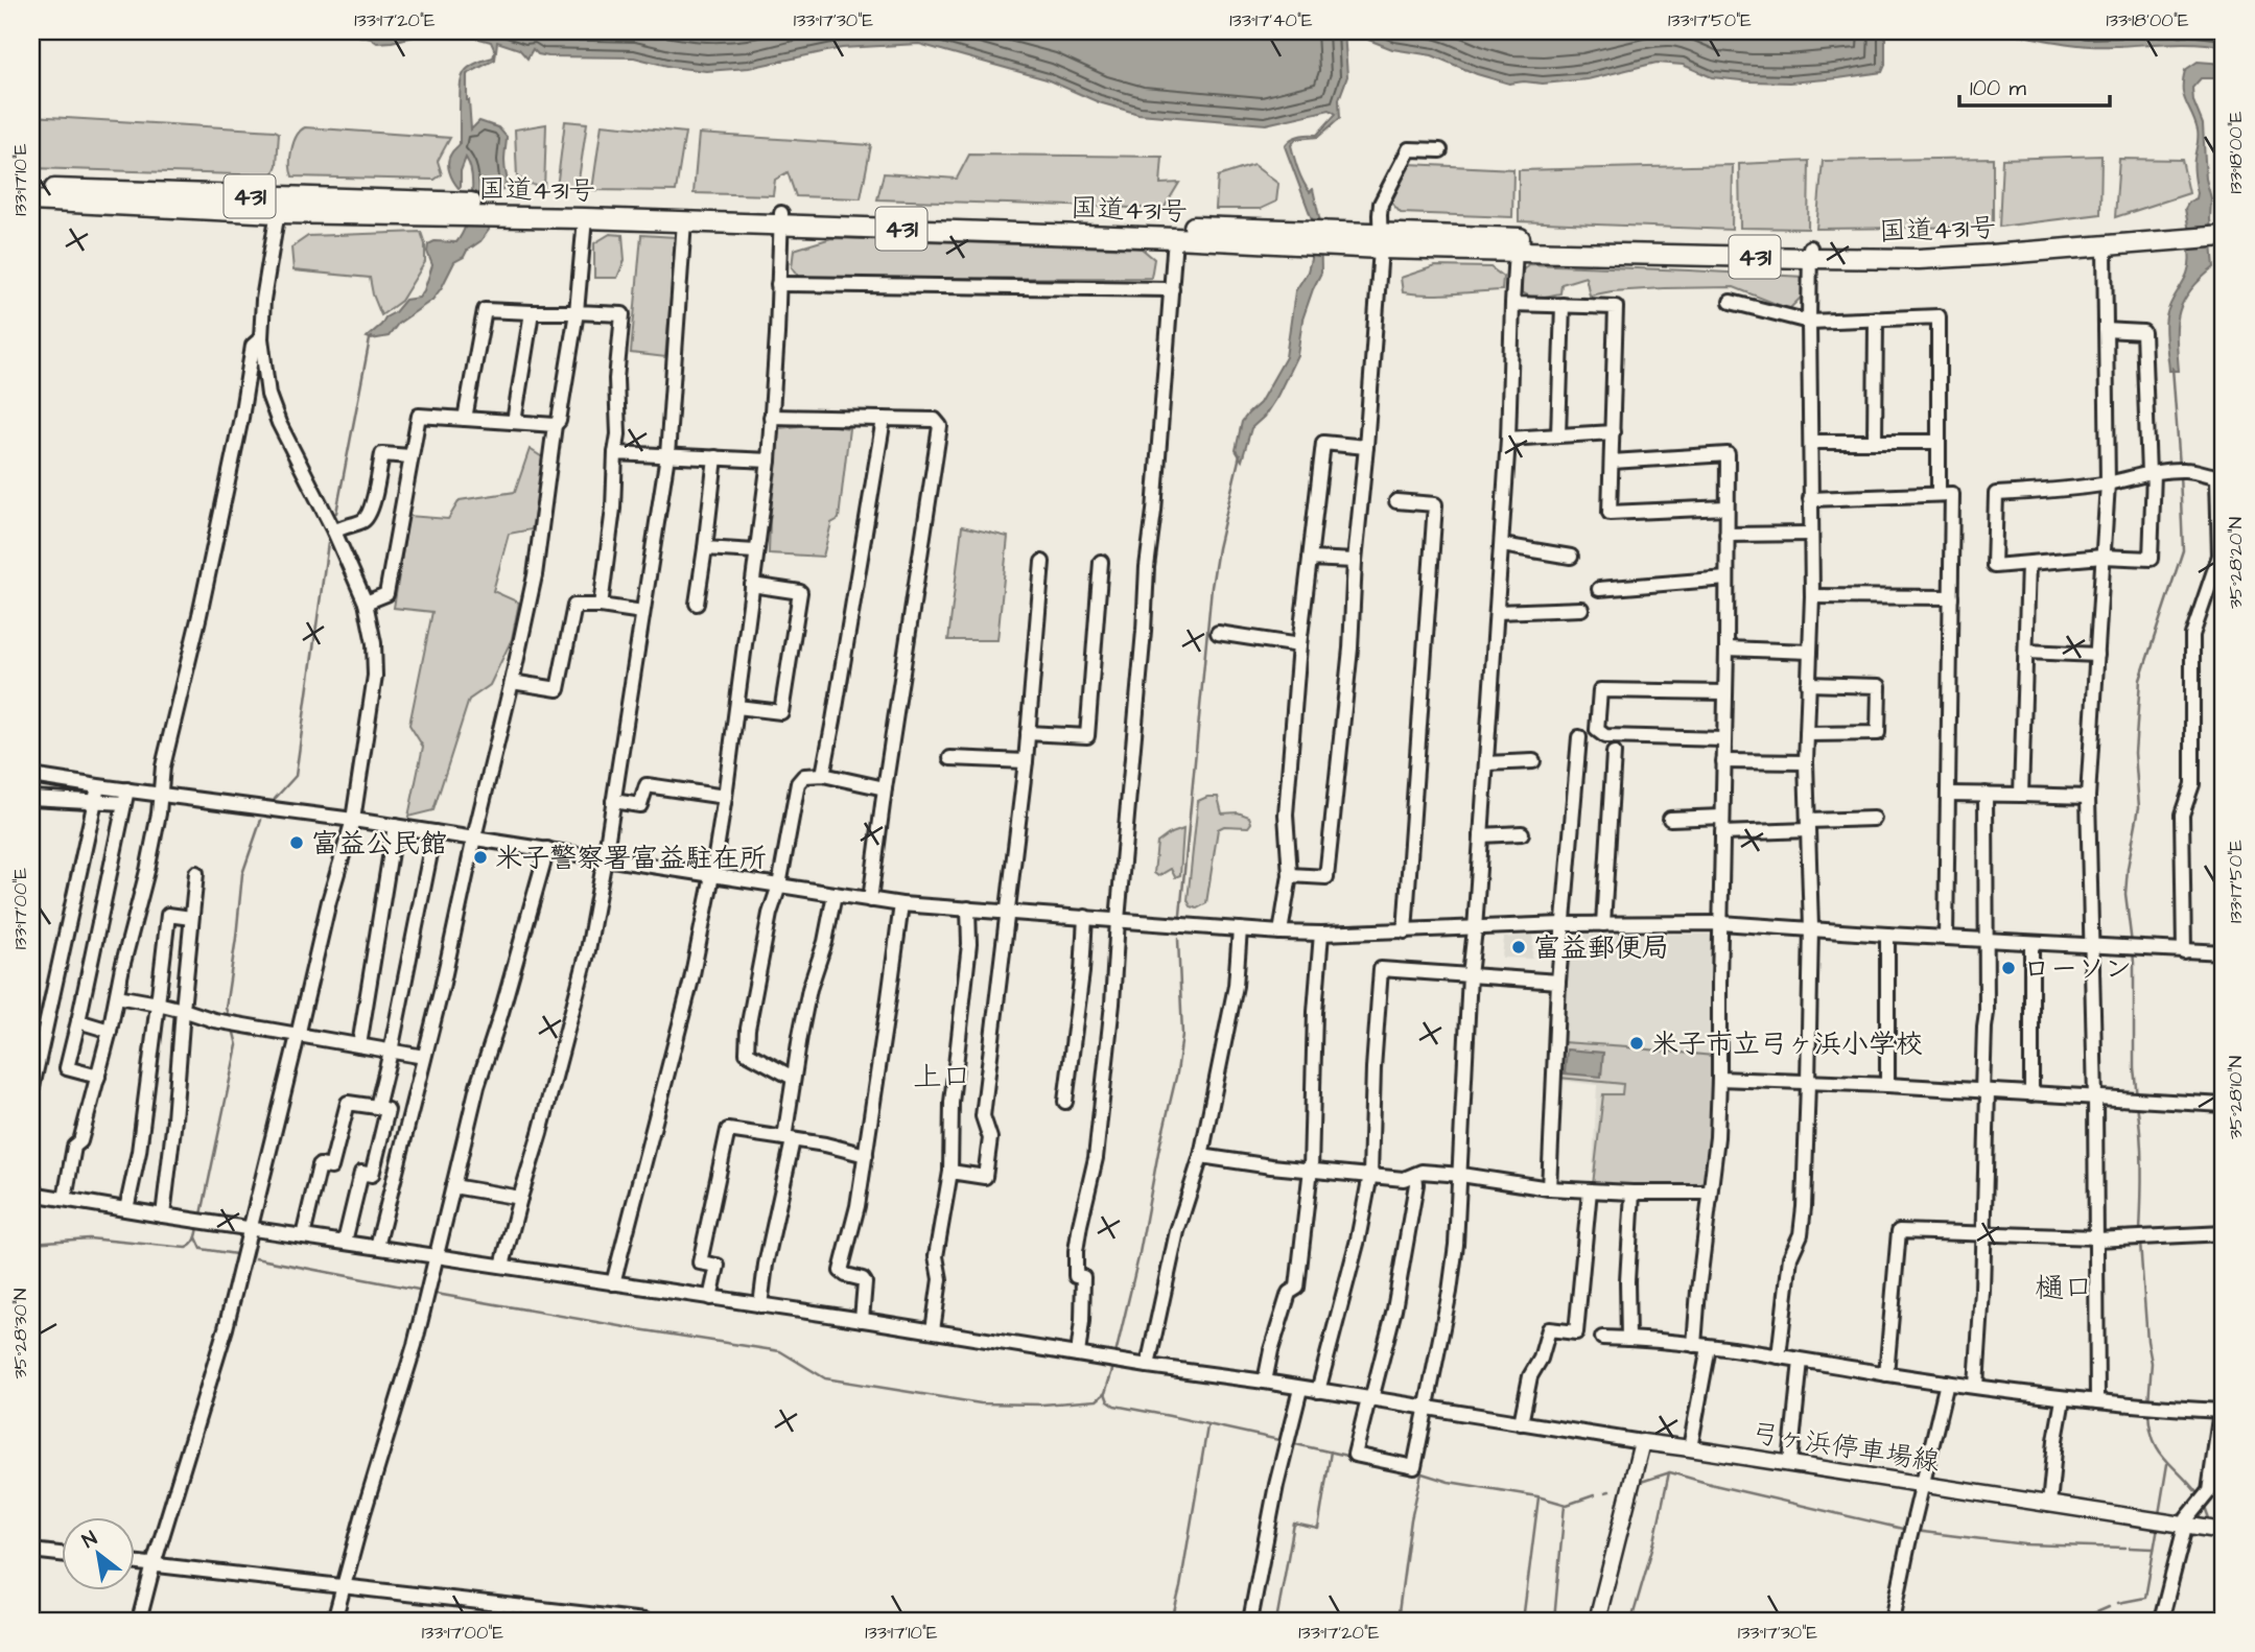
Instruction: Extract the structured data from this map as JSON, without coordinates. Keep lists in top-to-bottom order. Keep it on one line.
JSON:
{"streets":{"highway":["国道431号","431"],"main road":["弓ヶ浜停車場線"]},"districts":["上口","樋口"],"places":["富益公民館","米子警察署富益駐在所","富益郵便局","ローソン","米子市立弓ヶ浜小学校"],"scale_bar":"100 m","north":"top left","coordinates":["133°17'20\"E","133°17'30\"E","133°17'40\"E","133°17'50\"E","133°18'00\"E","133°17'10\"E","35°28'20\"N","133°17'00\"E","35°28'10\"N","35°28'30\"N"]}
